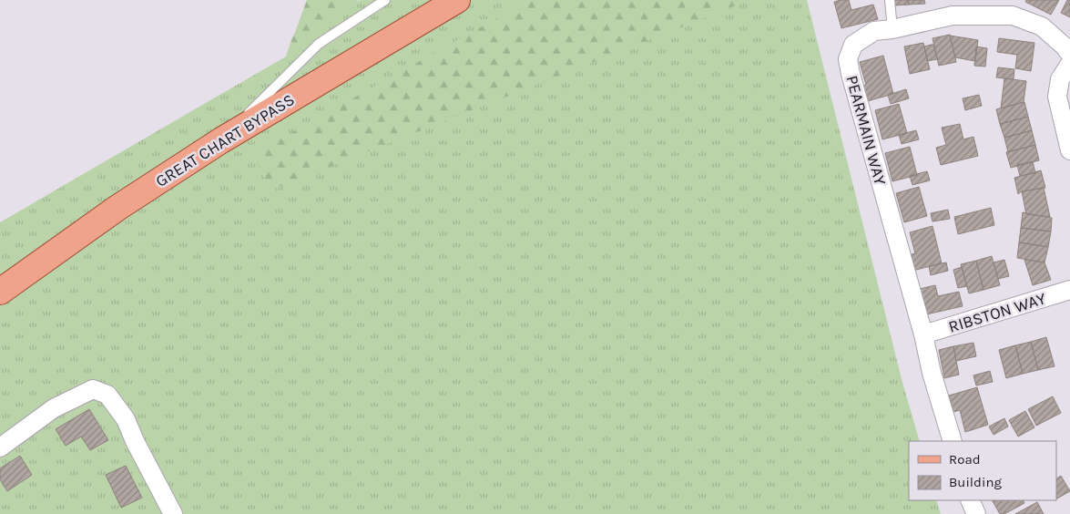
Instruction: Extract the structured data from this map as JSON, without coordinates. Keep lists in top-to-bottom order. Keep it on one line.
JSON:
{"streets":{"main road":["GREAT CHART BYPASS"],"street":["PEARMAIN WAY","RIBSTON WAY"]},"crossings":[["PEARMAIN WAY","RIBSTON WAY"]],"legend":["Road","Building"]}
